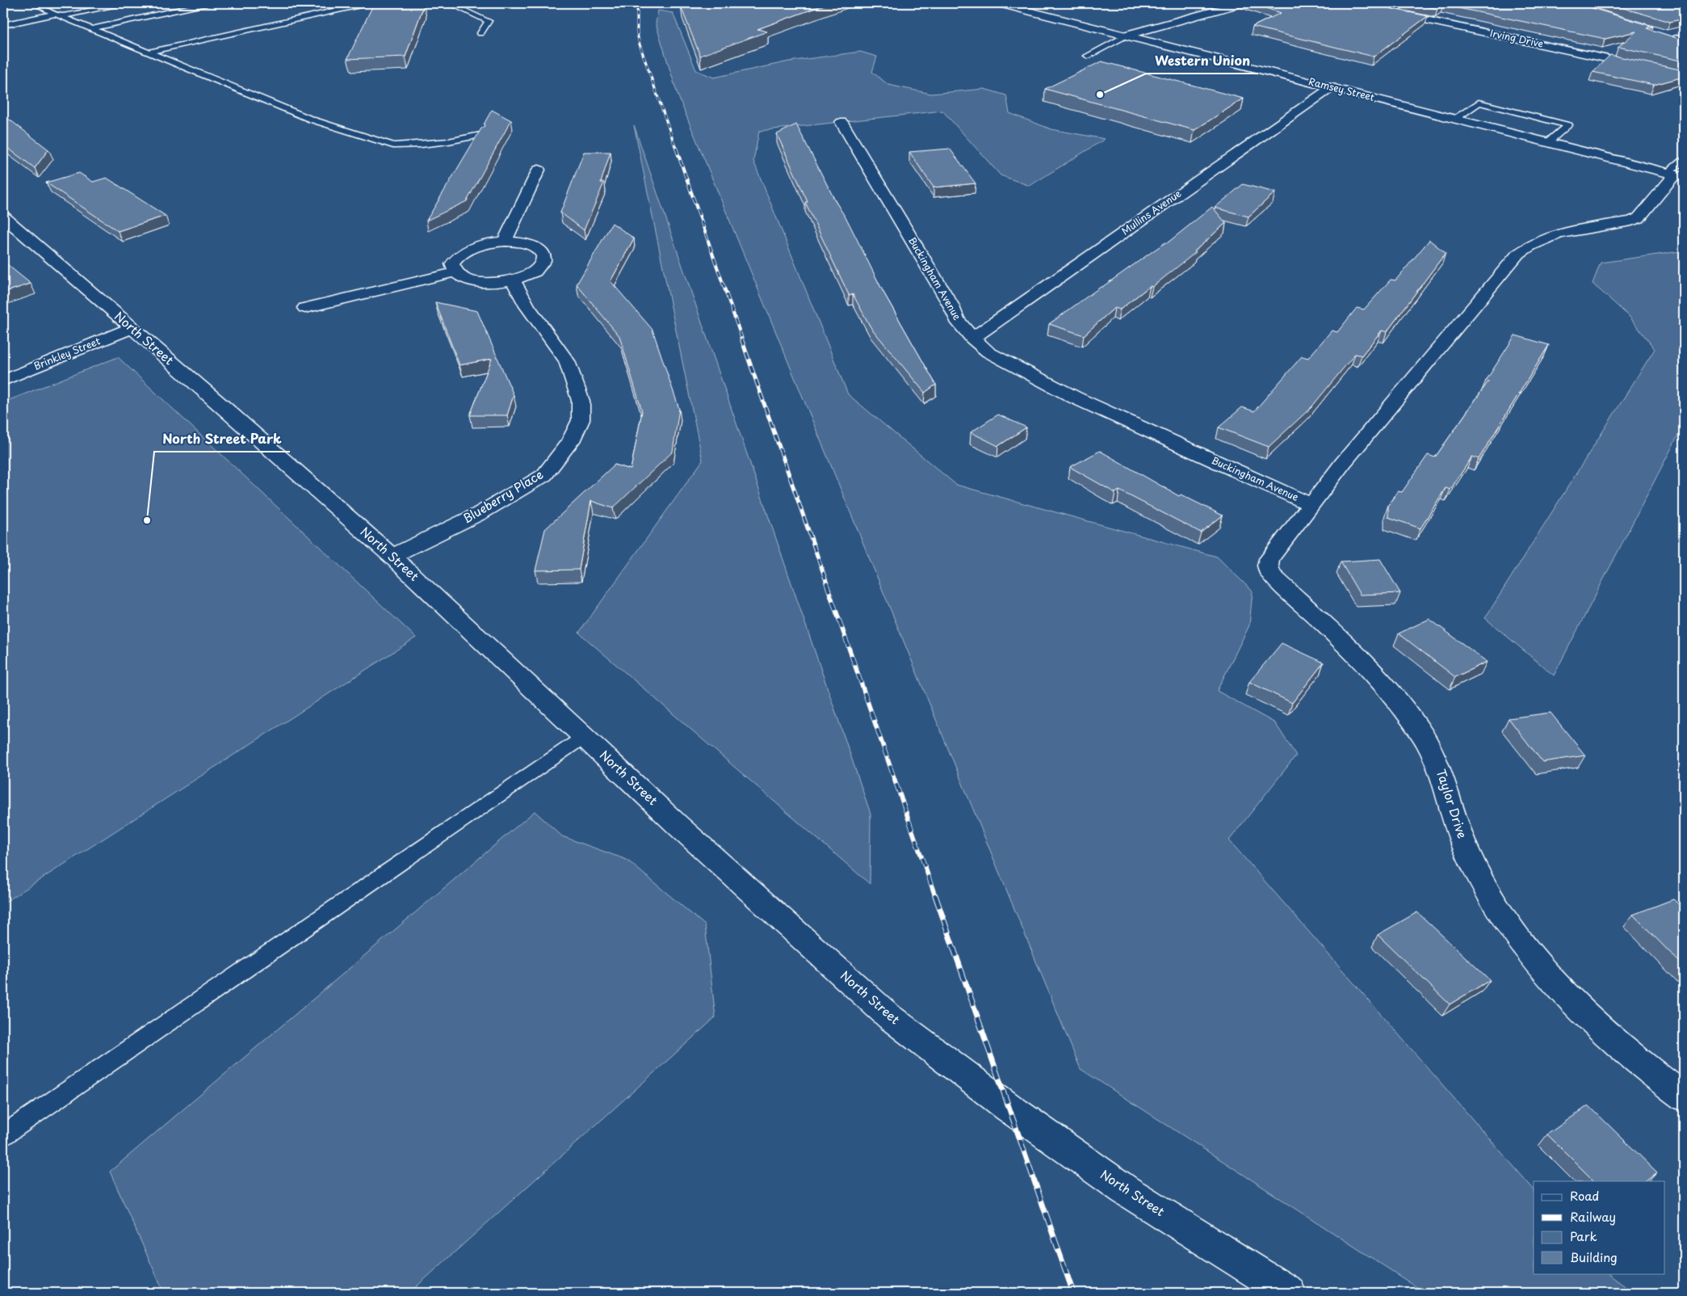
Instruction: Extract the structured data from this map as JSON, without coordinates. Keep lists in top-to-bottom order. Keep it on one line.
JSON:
{"streets":{"street":["Irving Drive","Ramsey Street","Mullins Avenue","Buckingham Avenue","North Street","Brinkley Street","Blueberry Place","Taylor Drive"]},"crossings":[["Ramsey Street","Mullins Avenue"],["Ramsey Street","Buckingham Avenue"],["Mullins Avenue","Buckingham Avenue"],["Buckingham Avenue","Taylor Drive"],["North Street","Brinkley Street"],["North Street","Blueberry Place"]],"places":["Western Union","North Street Park"],"legend":["Road","Railway","Park","Building"]}
